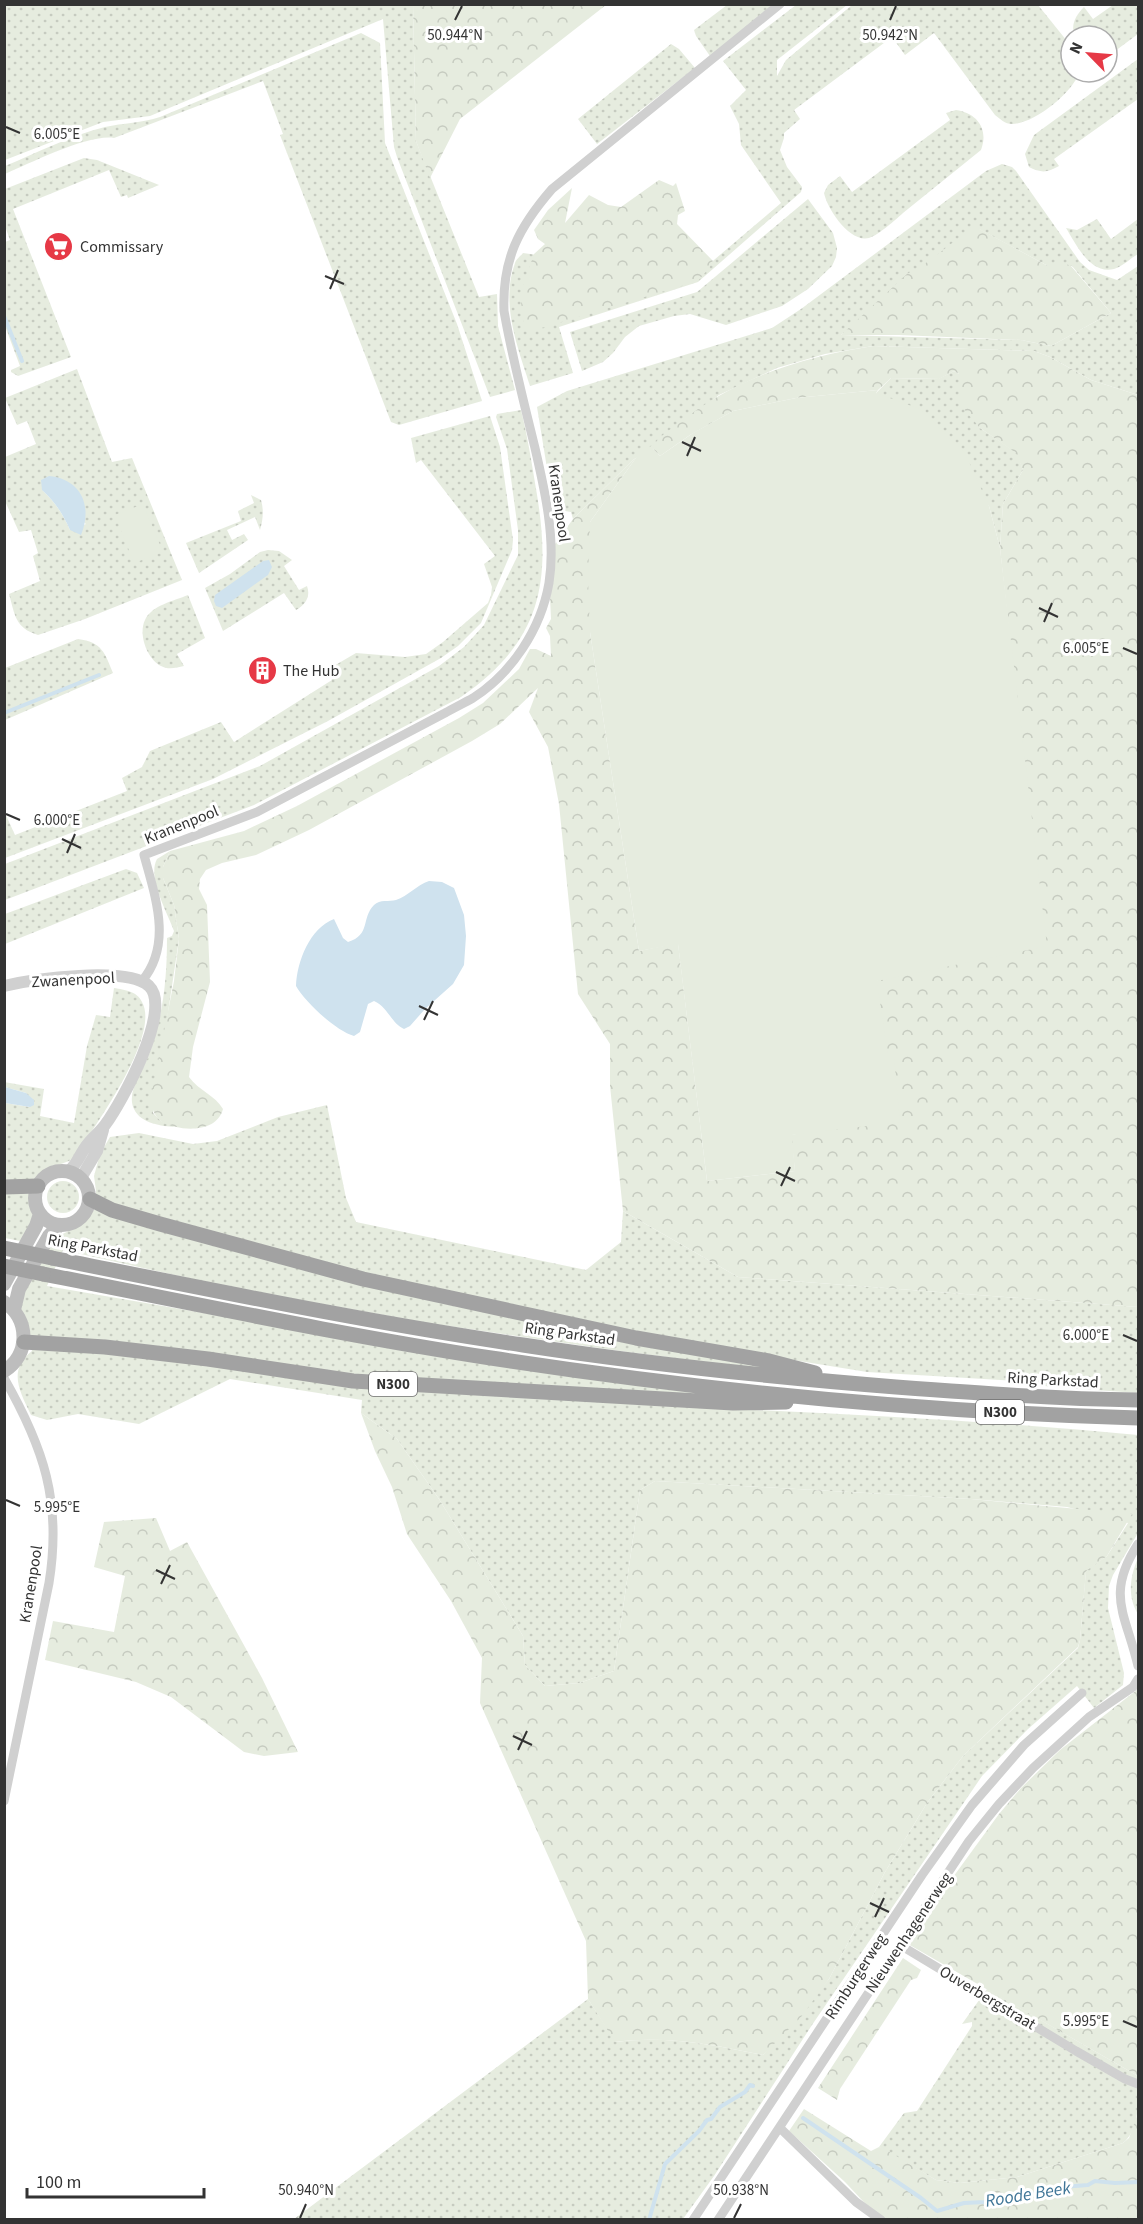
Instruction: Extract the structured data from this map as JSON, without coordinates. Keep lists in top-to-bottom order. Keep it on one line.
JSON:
{"streets":{"highway":["Ring Parkstad","N300"],"street":["Kranenpool","Zwanenpool","Nieuwenhagenerweg","Rimburgerweg","Ouverbergstraat"]},"crossings":[["Kranenpool","Zwanenpool"],["Ring Parkstad","N300"],["Nieuwenhagenerweg","Ouverbergstraat"]],"water":["Roode Beek"],"places":{"supermarket":["Commissary"],"building":["The Hub"]},"scale_bar":"100 m","north":"top left","coordinates":["50.944°N","50.942°N","6.005°E","6.000°E","5.995°E","50.940°N","50.938°N"]}
